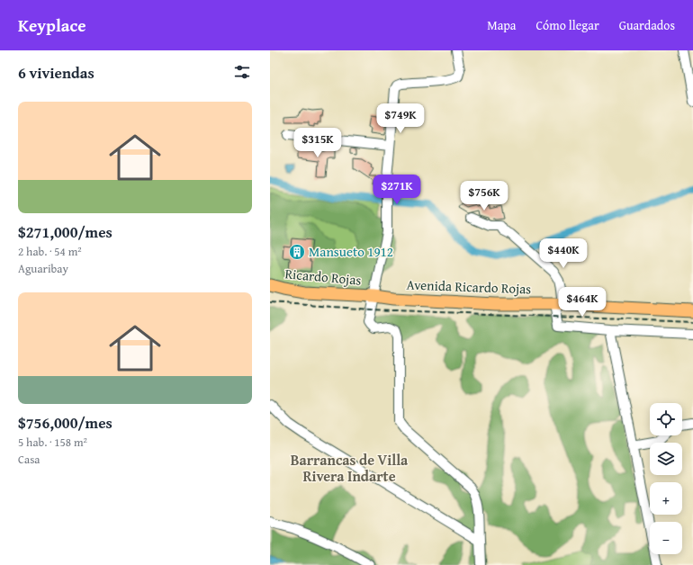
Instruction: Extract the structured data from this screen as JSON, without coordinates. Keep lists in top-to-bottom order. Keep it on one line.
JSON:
{"streets":{"main road":["Ricardo Rojas","Avenida Ricardo Rojas"]},"crossings":[["Ricardo Rojas","Avenida Ricardo Rojas"]],"districts":["Barrancas de Villa Rivera Indarte"],"places":{"building":["Mansueto 1912"]},"page":{"header":"Keyplace","nav":["Mapa","Cómo llegar","Guardados"],"heading":"6 viviendas","list":[{"name":"$271,000/mes","note":"2 hab. · 54 m² · Aguaribay"},{"name":"$756,000/mes","note":"5 hab. · 158 m² · Casa"}],"price":["$749K","$315K","$271K","$756K","$440K","$464K"],"map_buttons":["+","−"]}}
